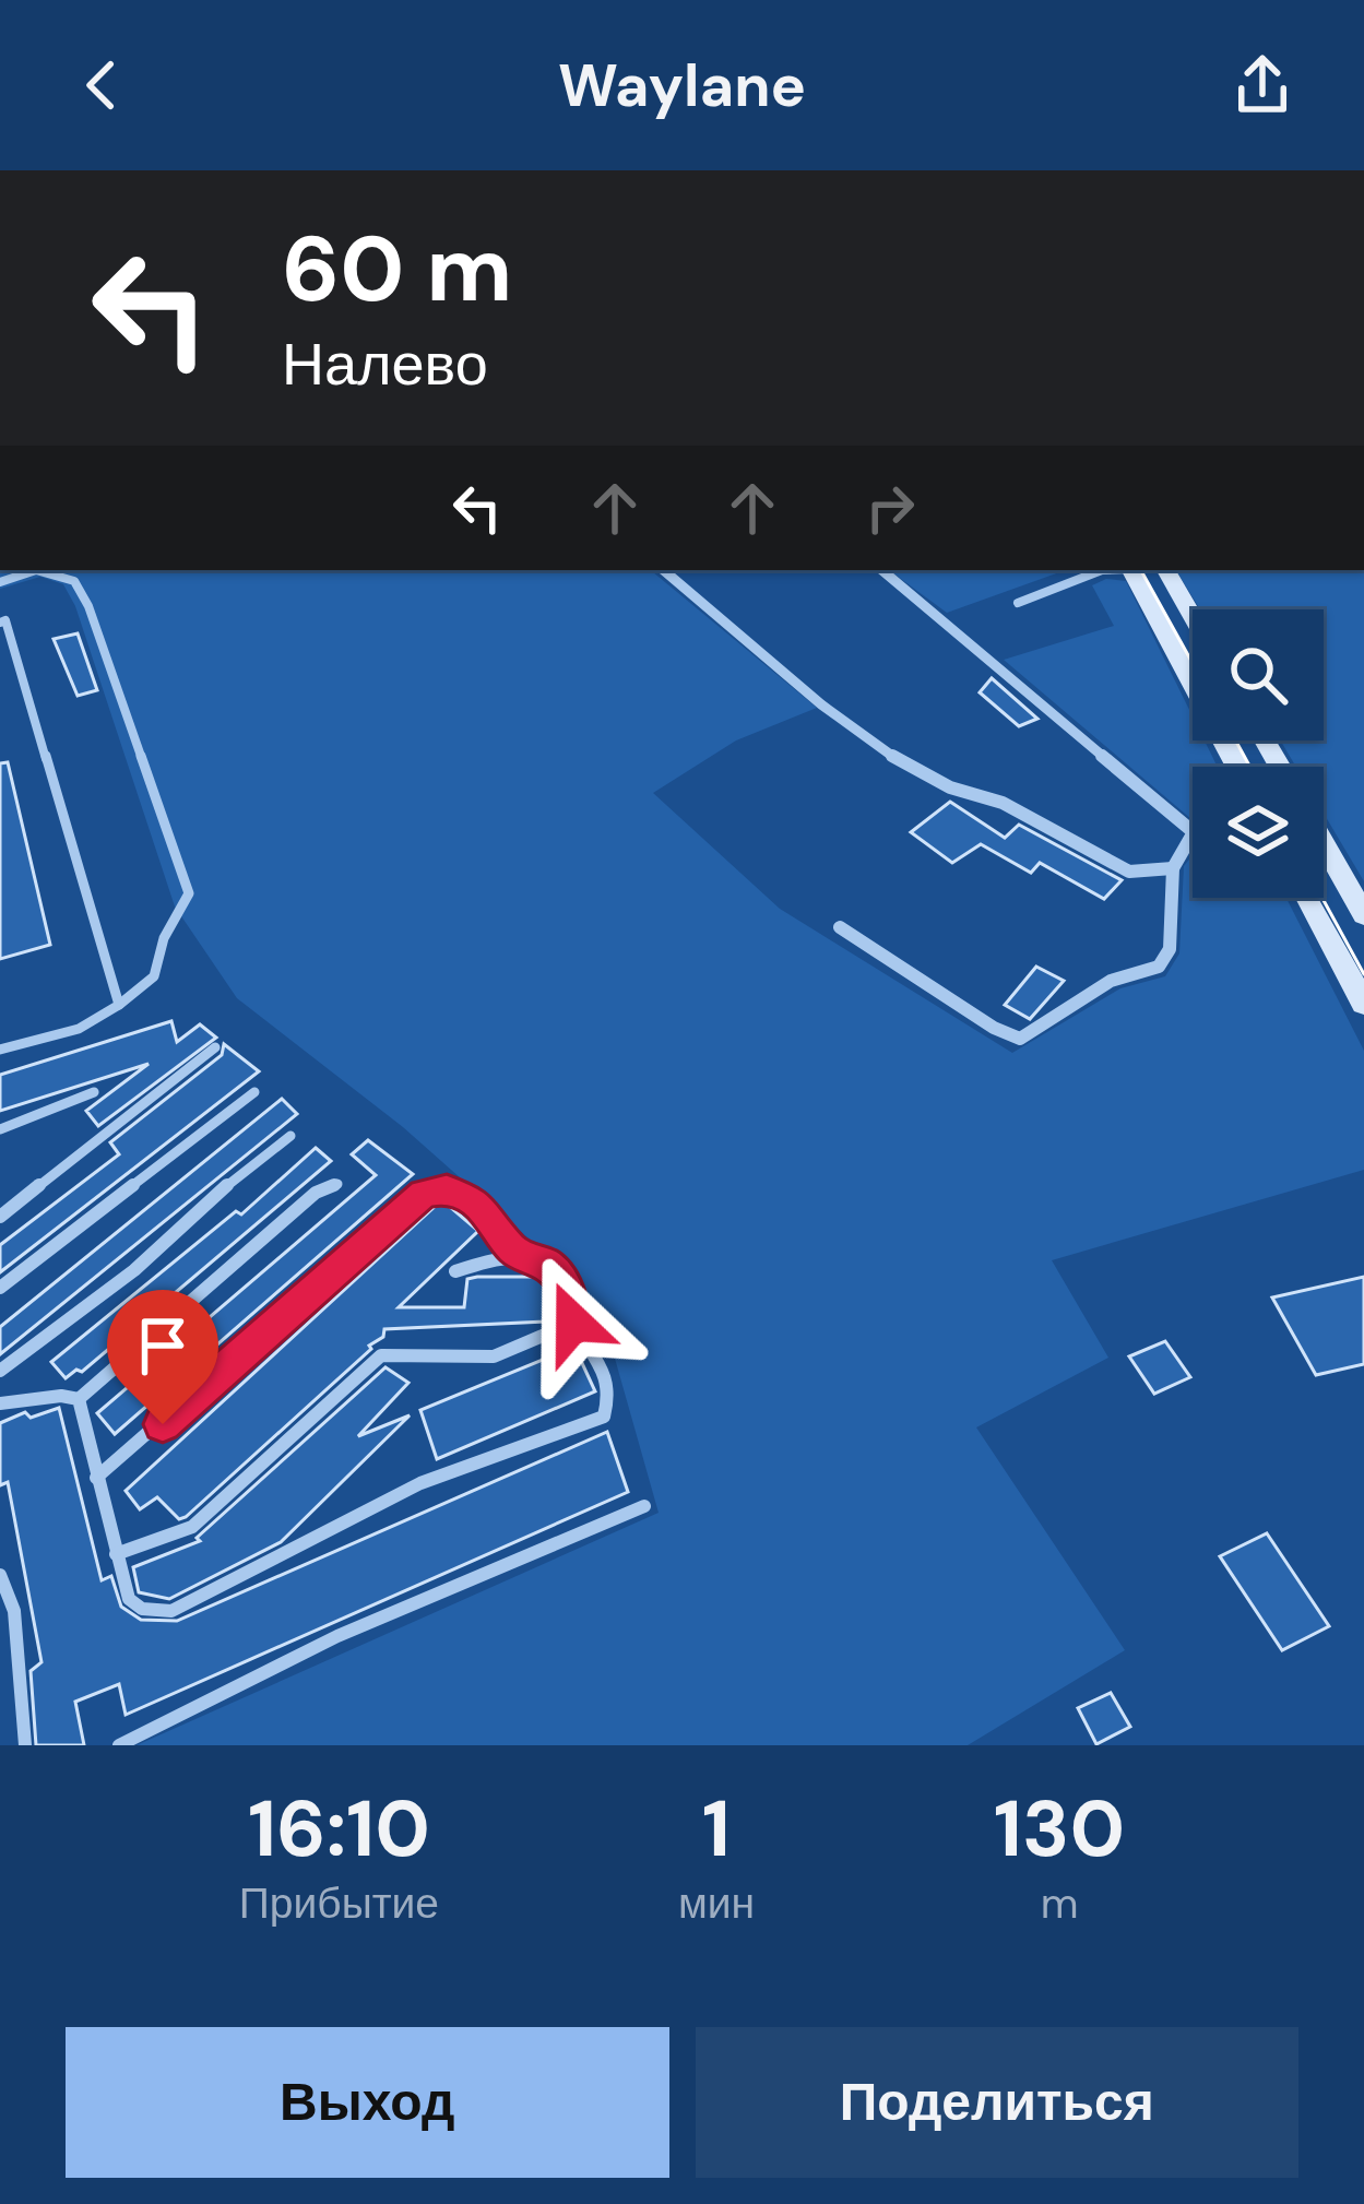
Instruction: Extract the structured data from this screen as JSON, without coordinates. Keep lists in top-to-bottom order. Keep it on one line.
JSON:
{"page":{"header":"Waylane","turn":["60 m","Налево"],"eta":["16:10","Прибытие","1","мин","130","m"],"buttons":["Выход","Поделиться"]}}
